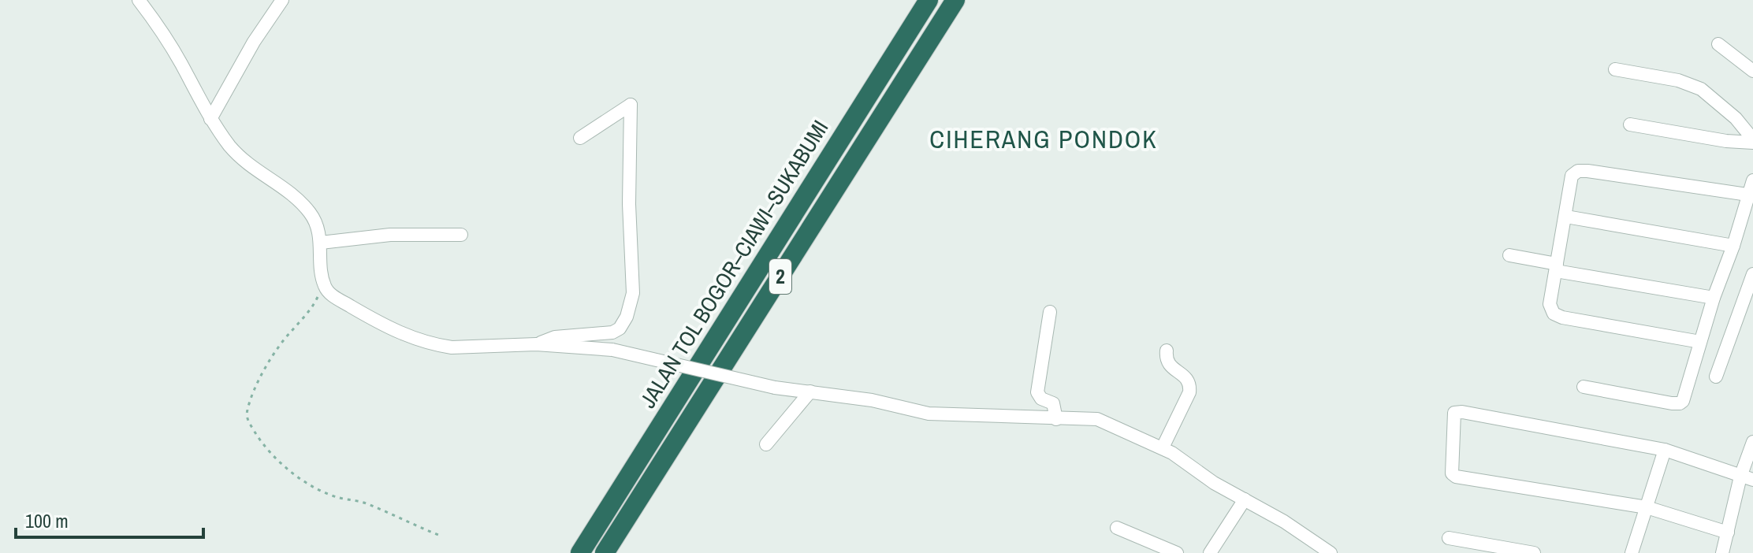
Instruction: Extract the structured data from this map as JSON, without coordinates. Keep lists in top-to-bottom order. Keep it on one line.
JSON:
{"streets":{"highway":["JALAN TOL BOGOR–CIAWI–SUKABUMI","2"]},"districts":["CIHERANG PONDOK"],"scale_bar":"100 m"}
